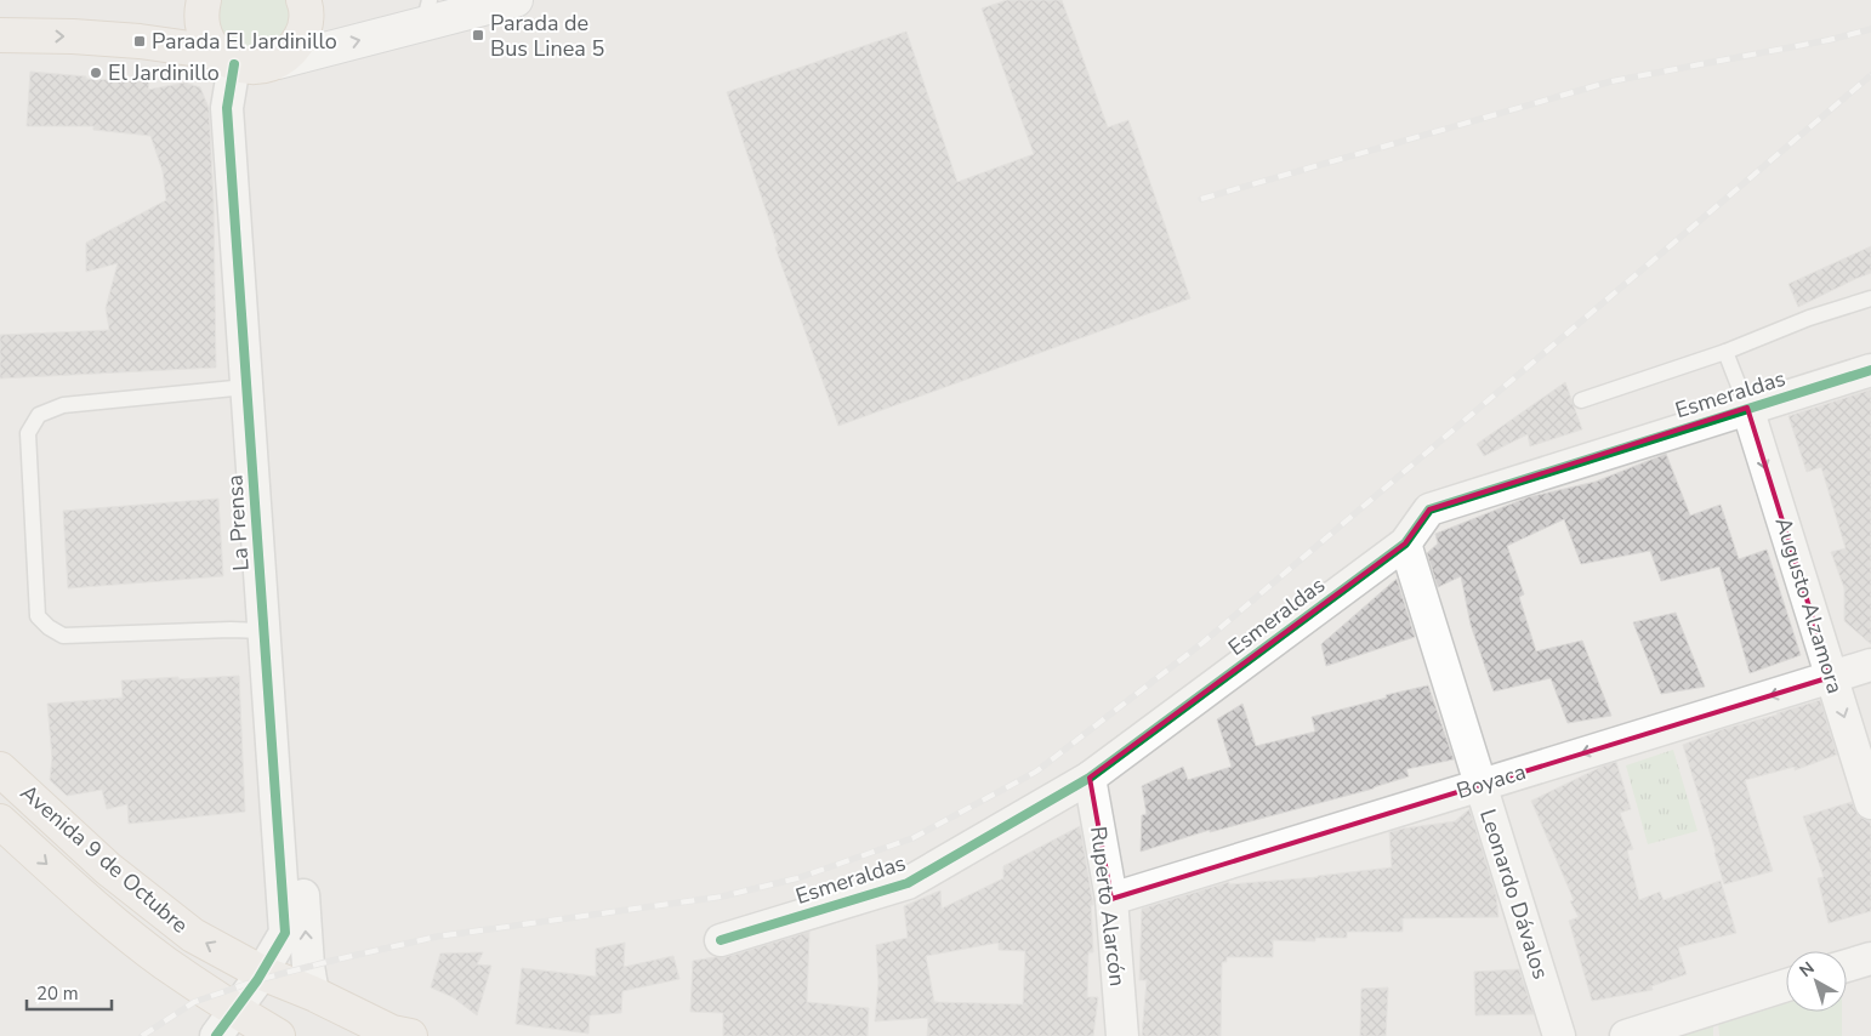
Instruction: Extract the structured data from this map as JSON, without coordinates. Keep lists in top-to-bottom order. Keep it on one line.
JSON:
{"streets":{"main road":["Avenida 9 de Octubre"],"street":["Esmeraldas","La Prensa","Augusto Alzamora","Boyaca","Leonardo Dávalos","Ruperto Alarcón"]},"crossings":[["Esmeraldas","Augusto Alzamora"],["Esmeraldas","Leonardo Dávalos"],["Esmeraldas","Ruperto Alarcón"],["La Prensa","Avenida 9 de Octubre"],["Augusto Alzamora","Boyaca"],["Boyaca","Leonardo Dávalos"],["Boyaca","Ruperto Alarcón"]],"one_way":["Augusto Alzamora"],"places":{"transit":["Parada de Bus Linea 5","Parada El Jardinillo"],"other":["El Jardinillo"]},"scale_bar":"20 m","north":"top left"}
